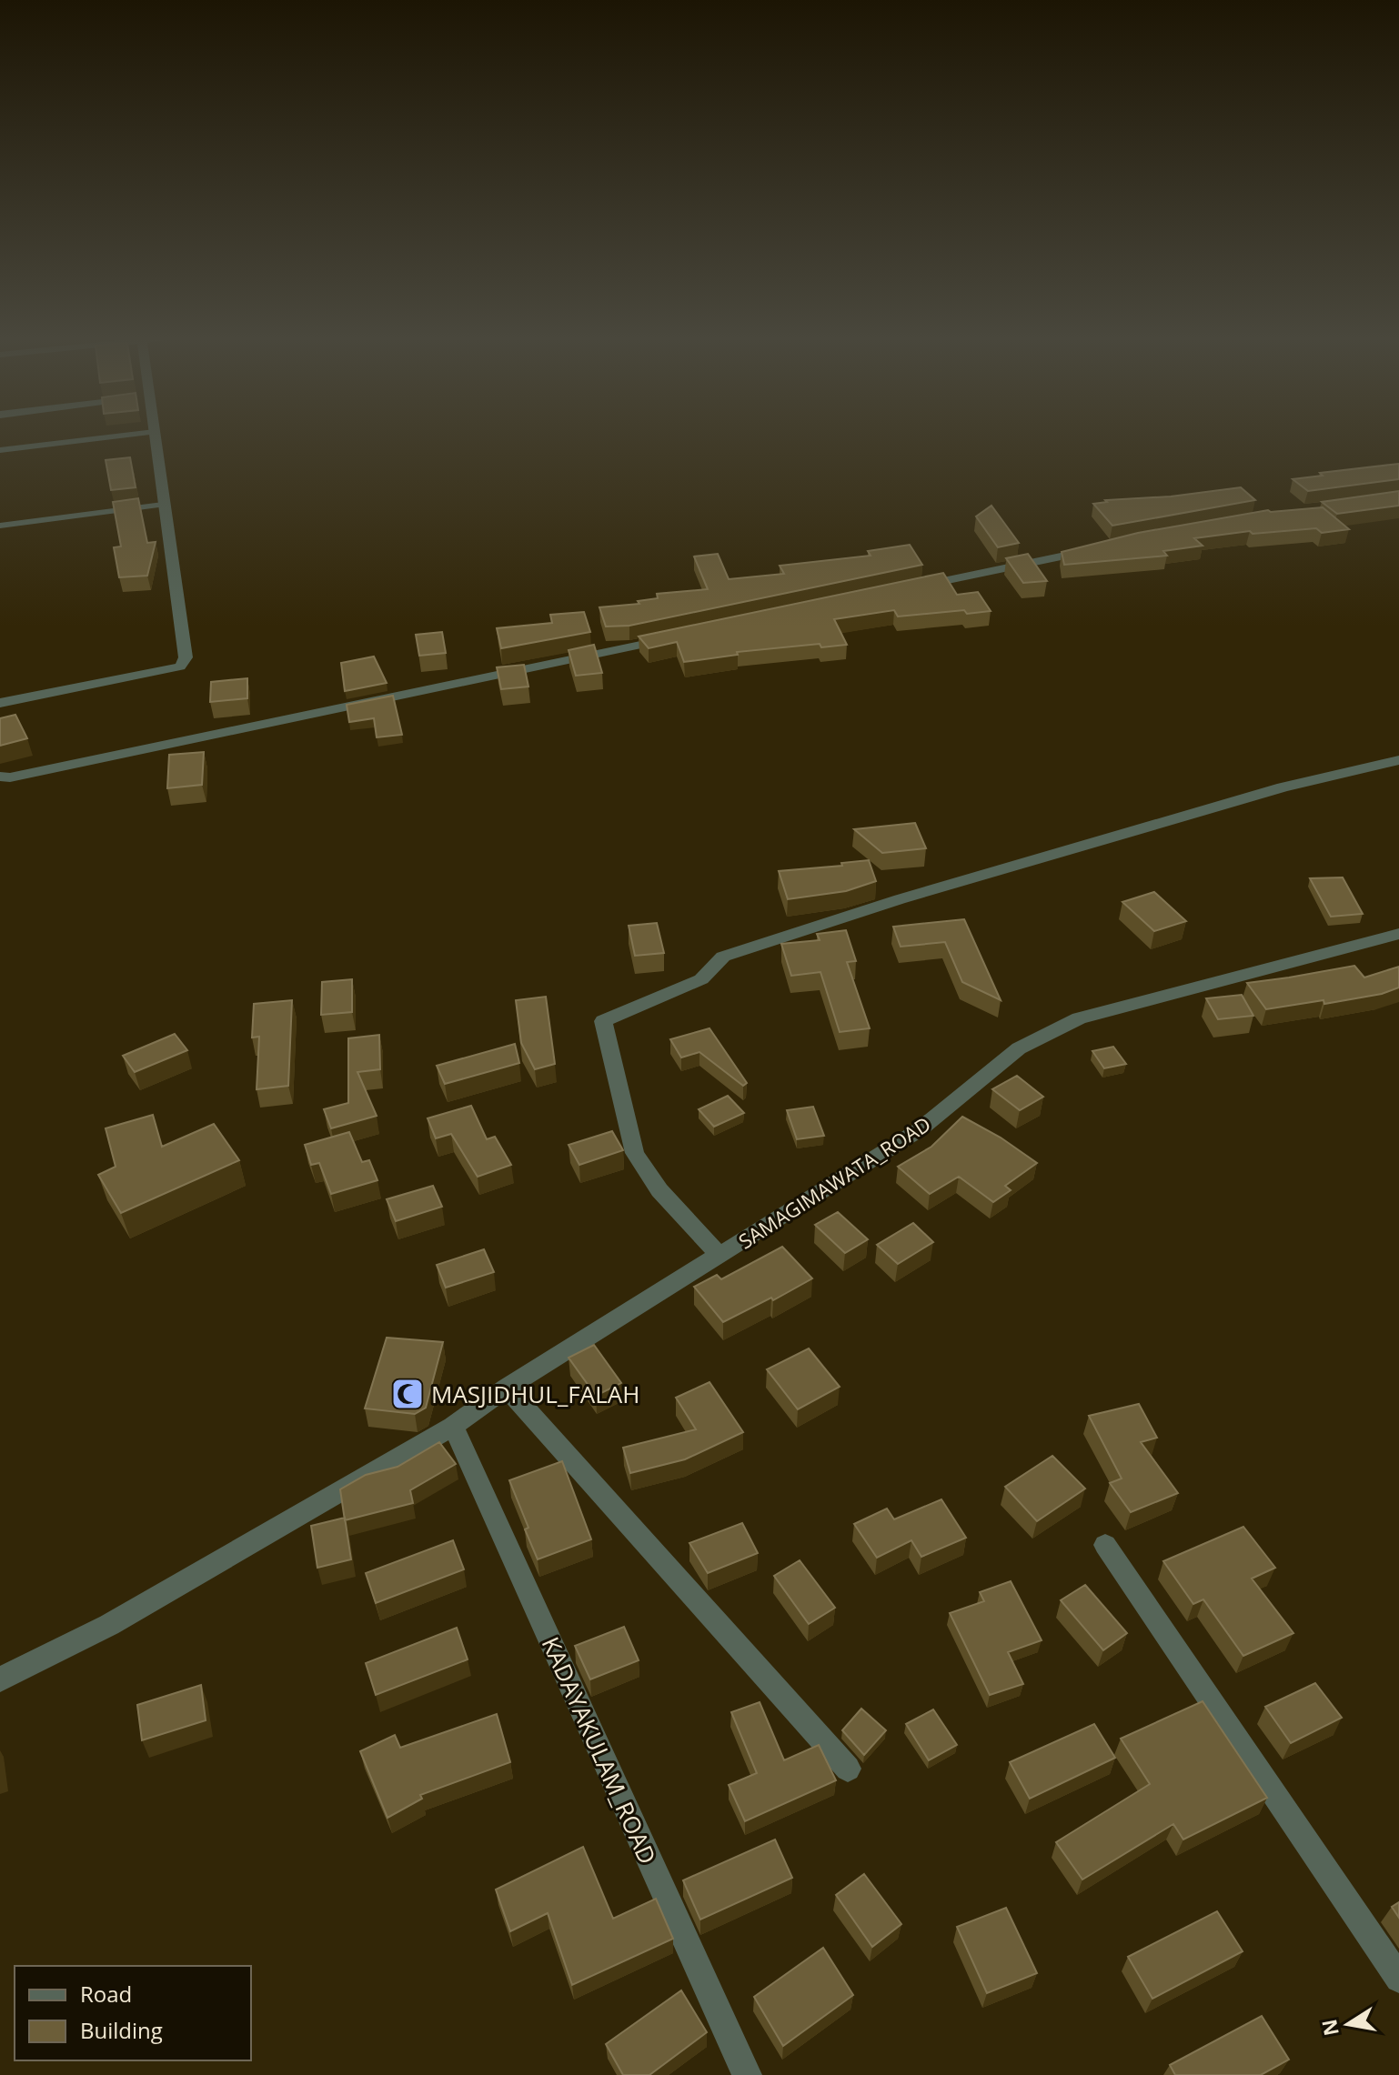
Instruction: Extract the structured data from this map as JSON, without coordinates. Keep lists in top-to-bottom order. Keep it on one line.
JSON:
{"streets":{"street":["SAMAGIMAWATA_ROAD","KADAYAKULAM_ROAD"]},"crossings":[["SAMAGIMAWATA_ROAD","KADAYAKULAM_ROAD"]],"places":{"mosque":["MASJIDHUL_FALAH"]},"legend":["Road","Building"],"north":"left"}
